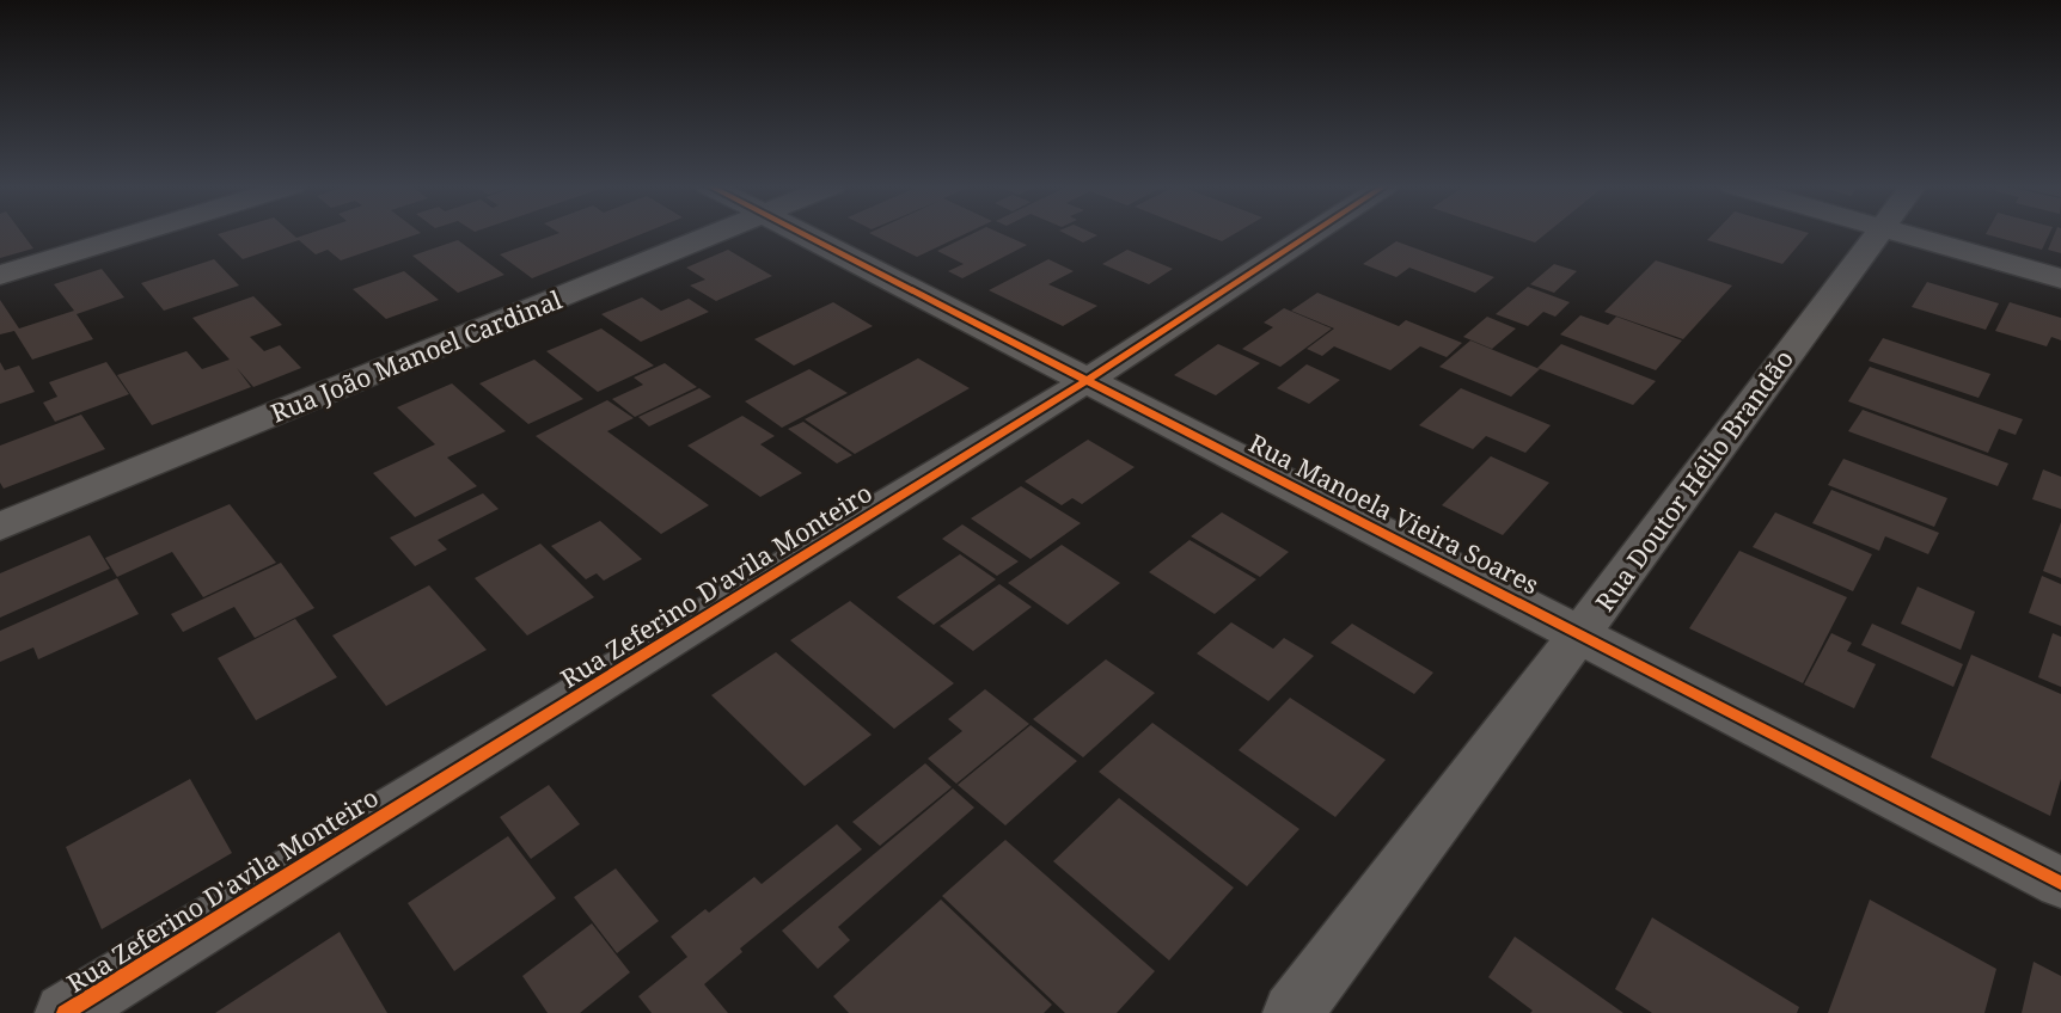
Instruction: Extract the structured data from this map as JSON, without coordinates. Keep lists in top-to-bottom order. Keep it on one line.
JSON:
{"streets":{"street":["Rua João Manoel Cardinal","Rua Doutor Hélio Brandão","Rua Manoela Vieira Soares","Rua Zeferino D'avila Monteiro"]},"crossings":[["Rua Doutor Hélio Brandão","Rua Manoela Vieira Soares"],["Rua Manoela Vieira Soares","Rua Zeferino D'avila Monteiro"]]}
